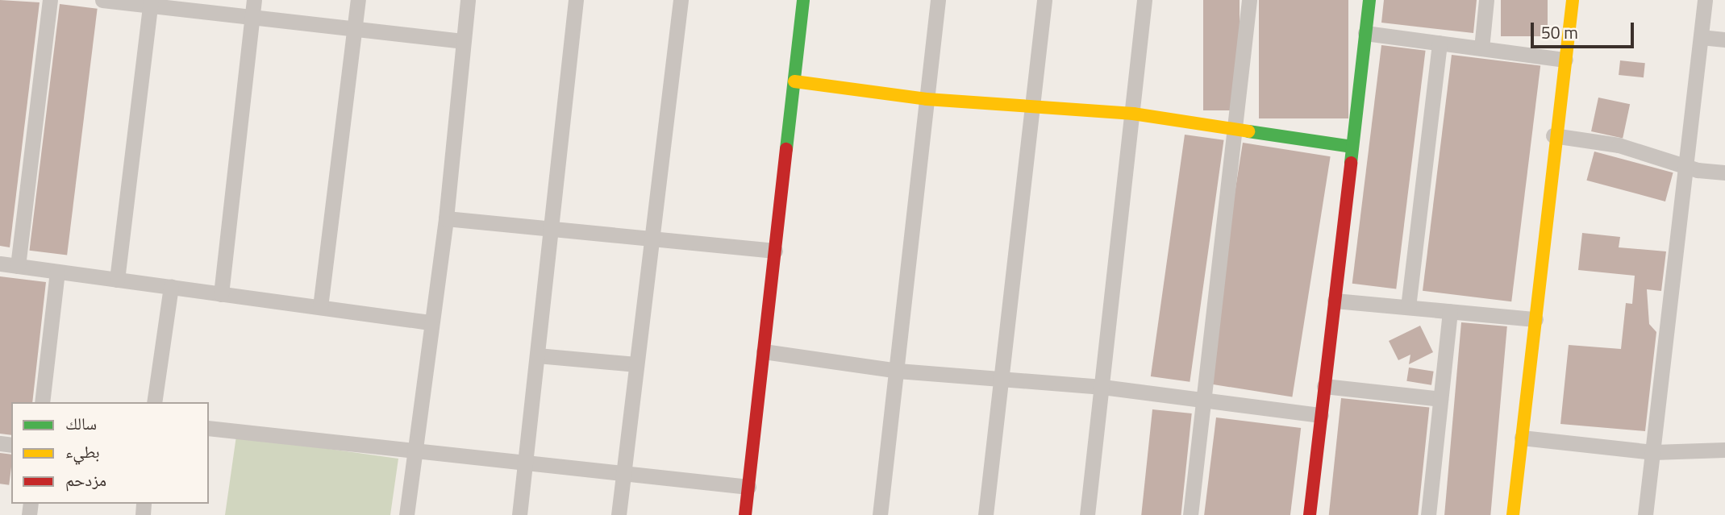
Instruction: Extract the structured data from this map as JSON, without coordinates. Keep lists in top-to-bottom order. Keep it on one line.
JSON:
{"legend":["سالك","بطيء","مزدحم"],"scale_bar":"50 m"}
